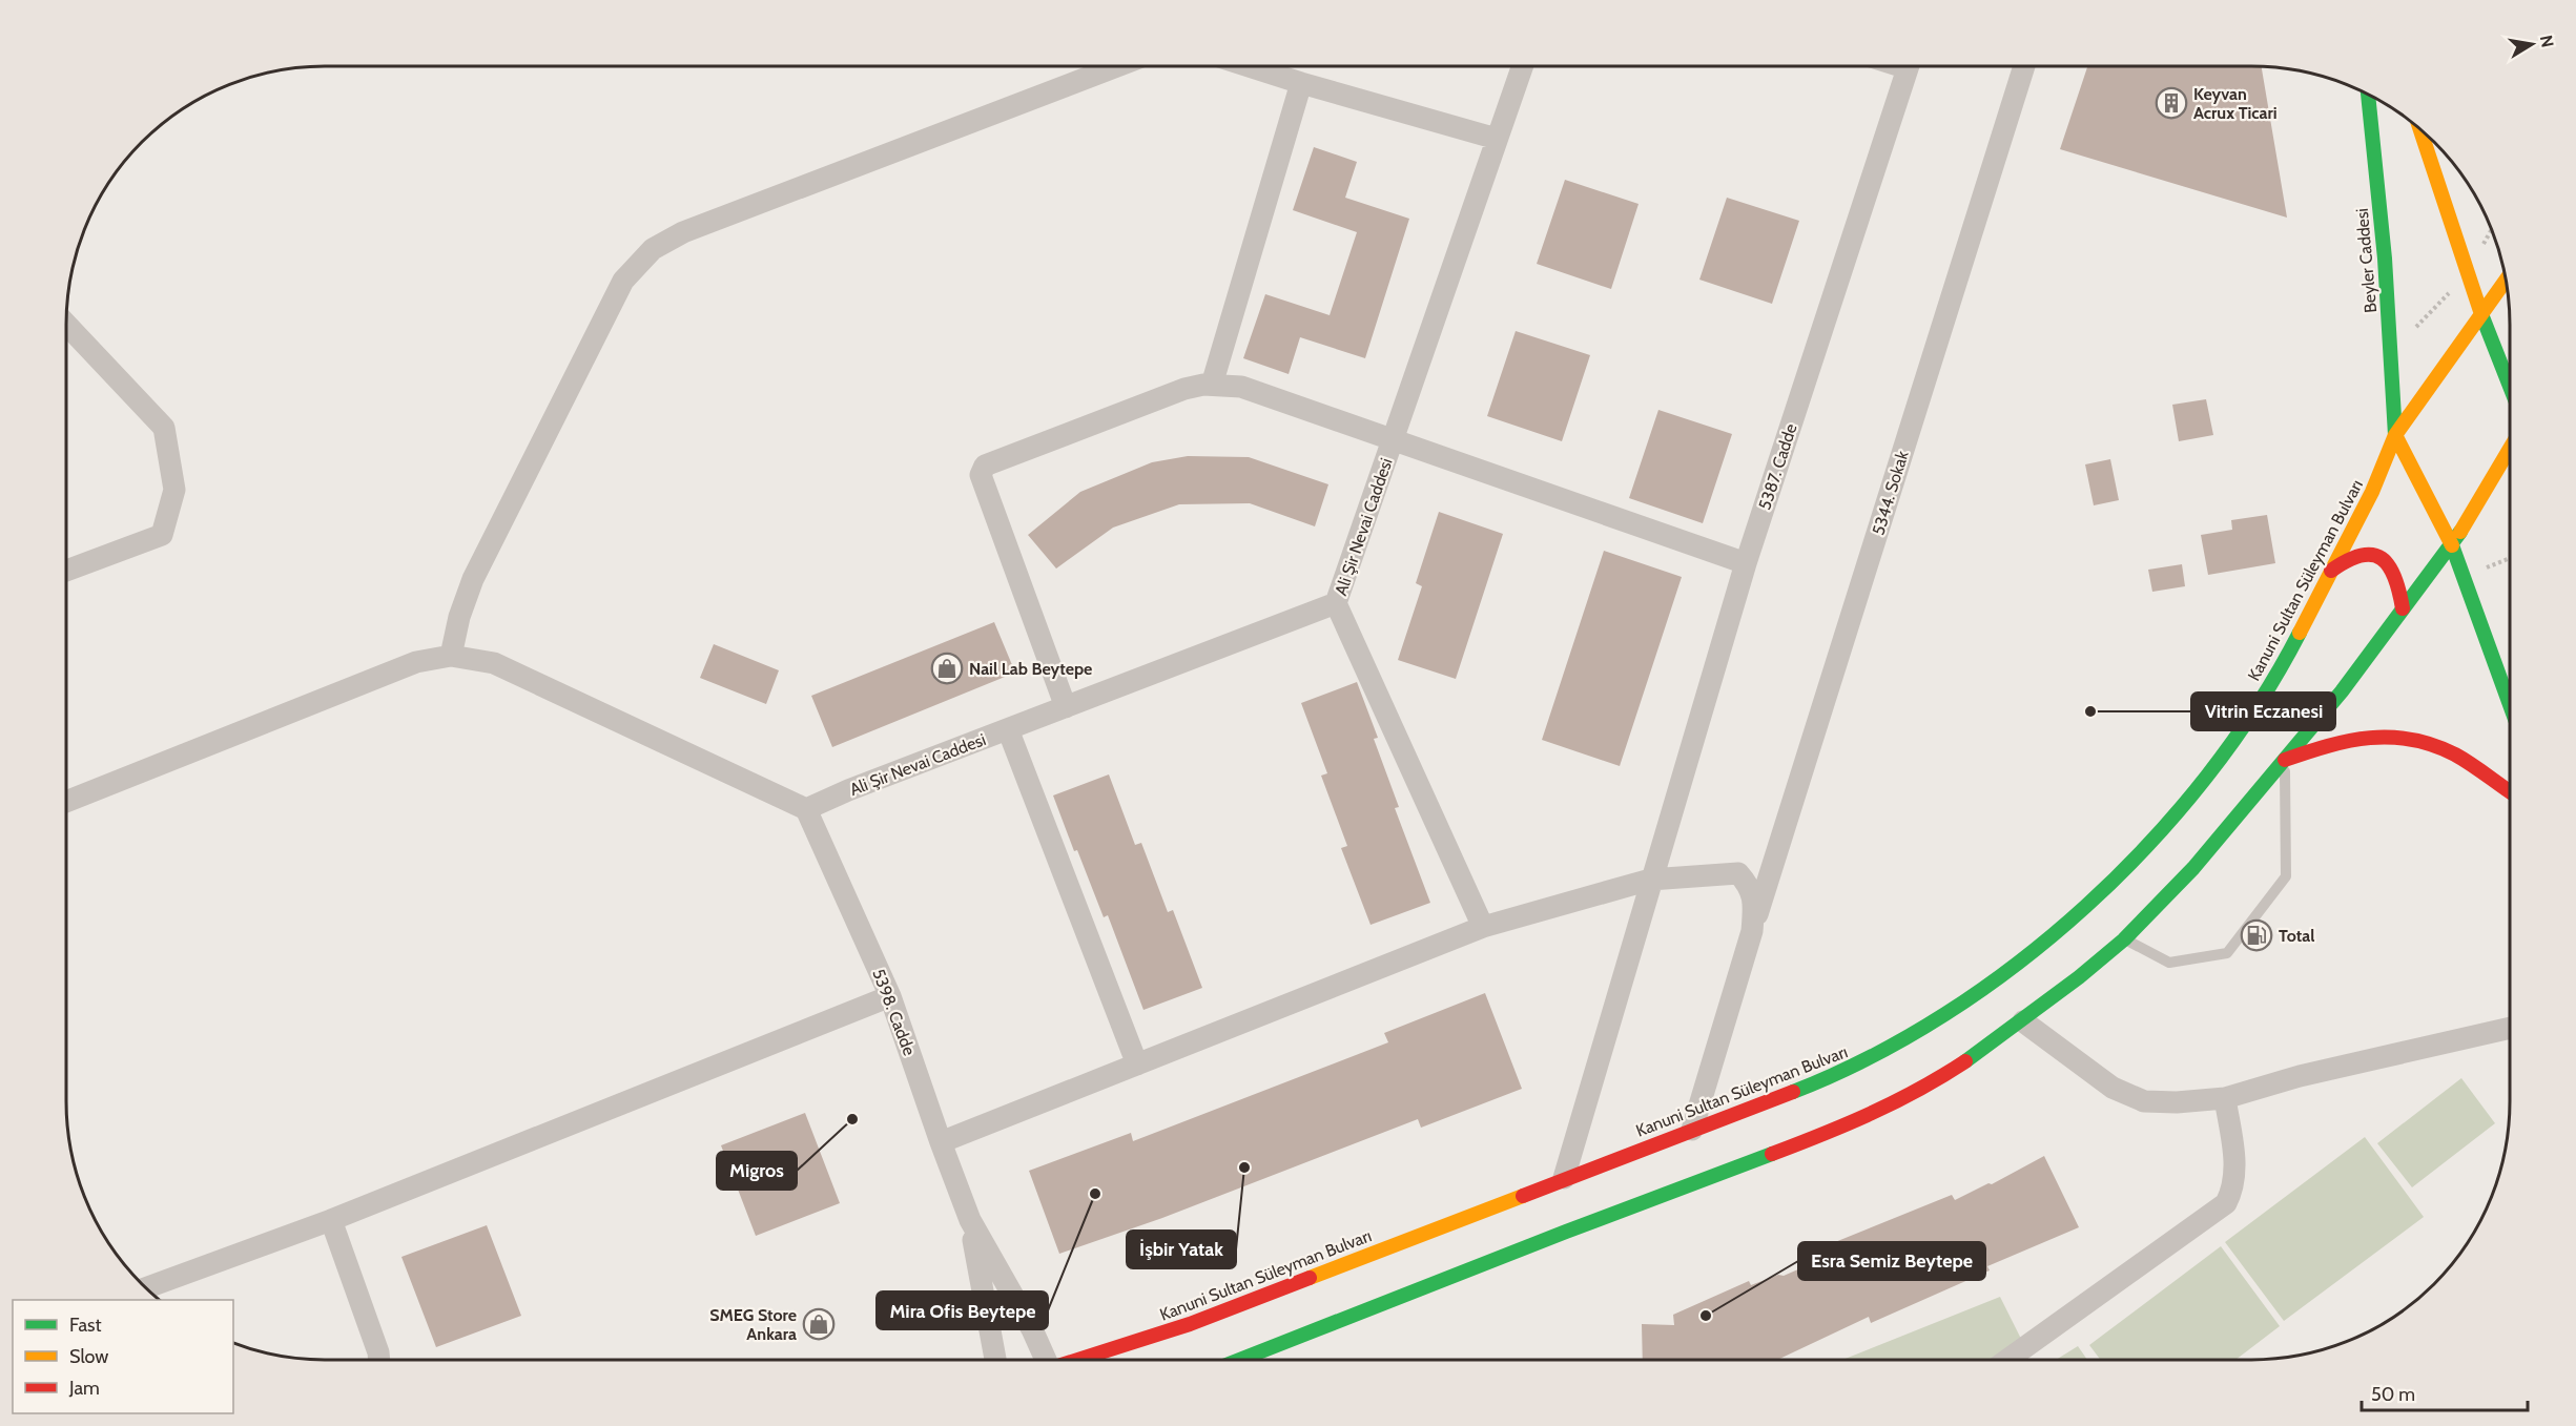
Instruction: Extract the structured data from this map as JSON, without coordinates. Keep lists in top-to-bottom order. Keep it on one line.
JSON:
{"streets":{"main road":["Beyler Caddesi","Kanuni Sultan Süleyman Bulvarı"],"street":["5387. Cadde","5344. Sokak","Ali Şir Nevai Caddesi","5398. Cadde"]},"crossings":[["Beyler Caddesi","Kanuni Sultan Süleyman Bulvarı"],["5387. Cadde","Kanuni Sultan Süleyman Bulvarı"],["Ali Şir Nevai Caddesi","5398. Cadde"]],"places":{"building":["Keyvan Acrux Ticari"],"shop":["Nail Lab Beytepe","SMEG Store Ankara"],"other":["Vitrin Eczanesi","Migros","İşbir Yatak","Mira Ofis Beytepe","Esra Semiz Beytepe"],"fuel station":["Total"]},"legend":["Fast","Slow","Jam"],"scale_bar":"50 m","north":"right"}
